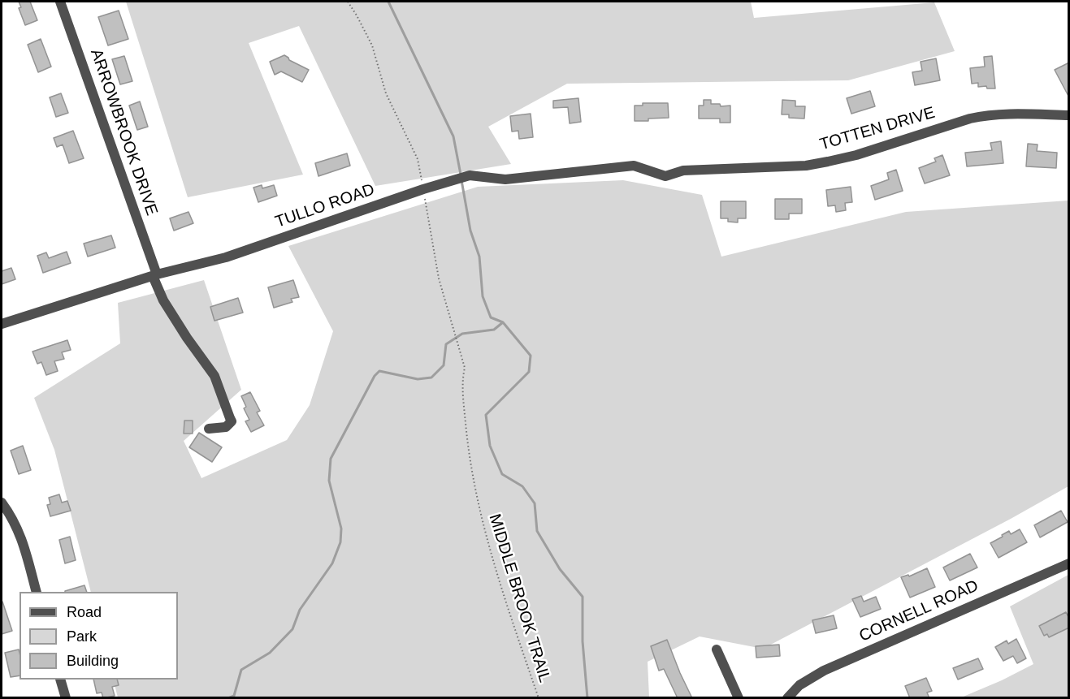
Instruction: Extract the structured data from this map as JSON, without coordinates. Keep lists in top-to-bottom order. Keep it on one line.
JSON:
{"streets":{"street":["TOTTEN DRIVE","ARROWBROOK DRIVE","TULLO ROAD","CORNELL ROAD"],"path":["MIDDLE BROOK TRAIL"]},"crossings":[["TOTTEN DRIVE","TULLO ROAD"],["ARROWBROOK DRIVE","TULLO ROAD"],["TULLO ROAD","MIDDLE BROOK TRAIL"]],"legend":["Road","Park","Building"]}
